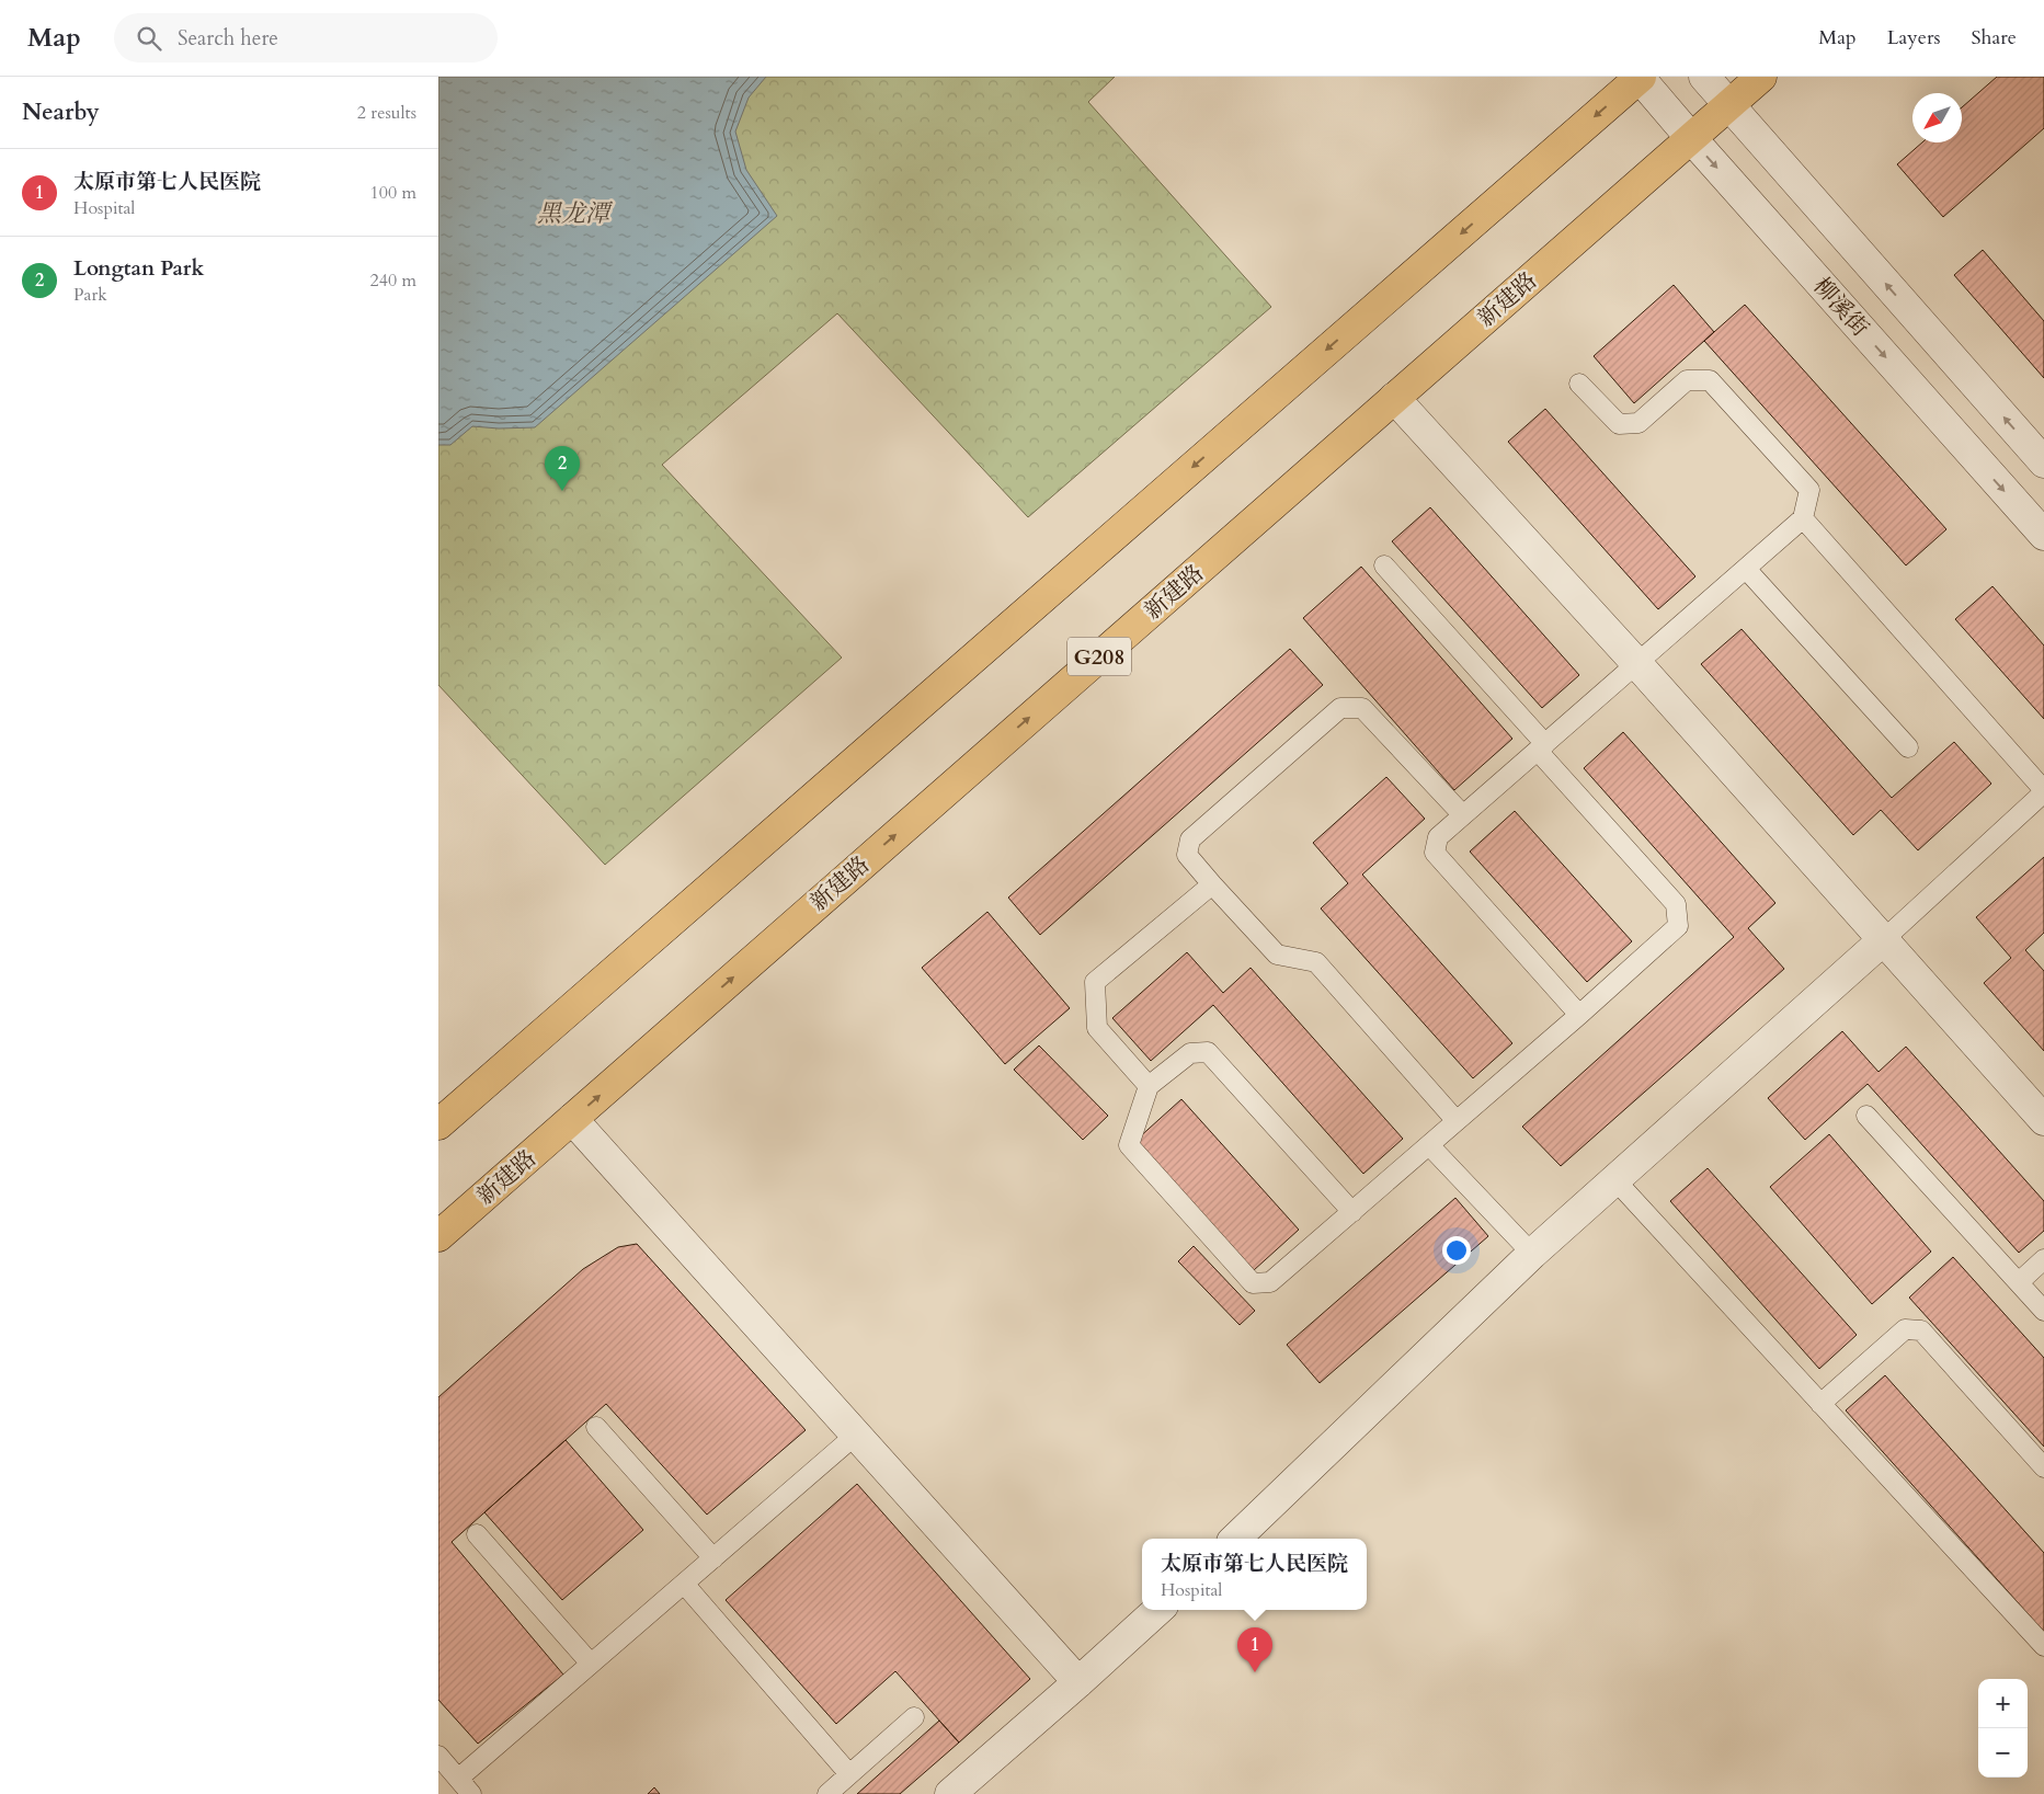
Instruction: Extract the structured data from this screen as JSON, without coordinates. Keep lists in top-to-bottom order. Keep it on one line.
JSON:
{"streets":{"main road":["新建路","G208"],"street":["柳溪街"]},"crossings":[["新建路","柳溪街"]],"water":["黑龙潭"],"north":"bottom left","page":{"header":"Map","search":"Search here","nav":["Map","Layers","Share"],"heading":["Nearby","2 results"],"list":[{"mark":"1","name":"太原市第七人民医院","note":"Hospital","value":"100 m"},{"mark":"2","name":"Longtan Park","note":"Park","value":"240 m"}],"pins":["2","1"],"popup":["太原市第七人民医院","Hospital"],"map_buttons":["+","−"]}}
